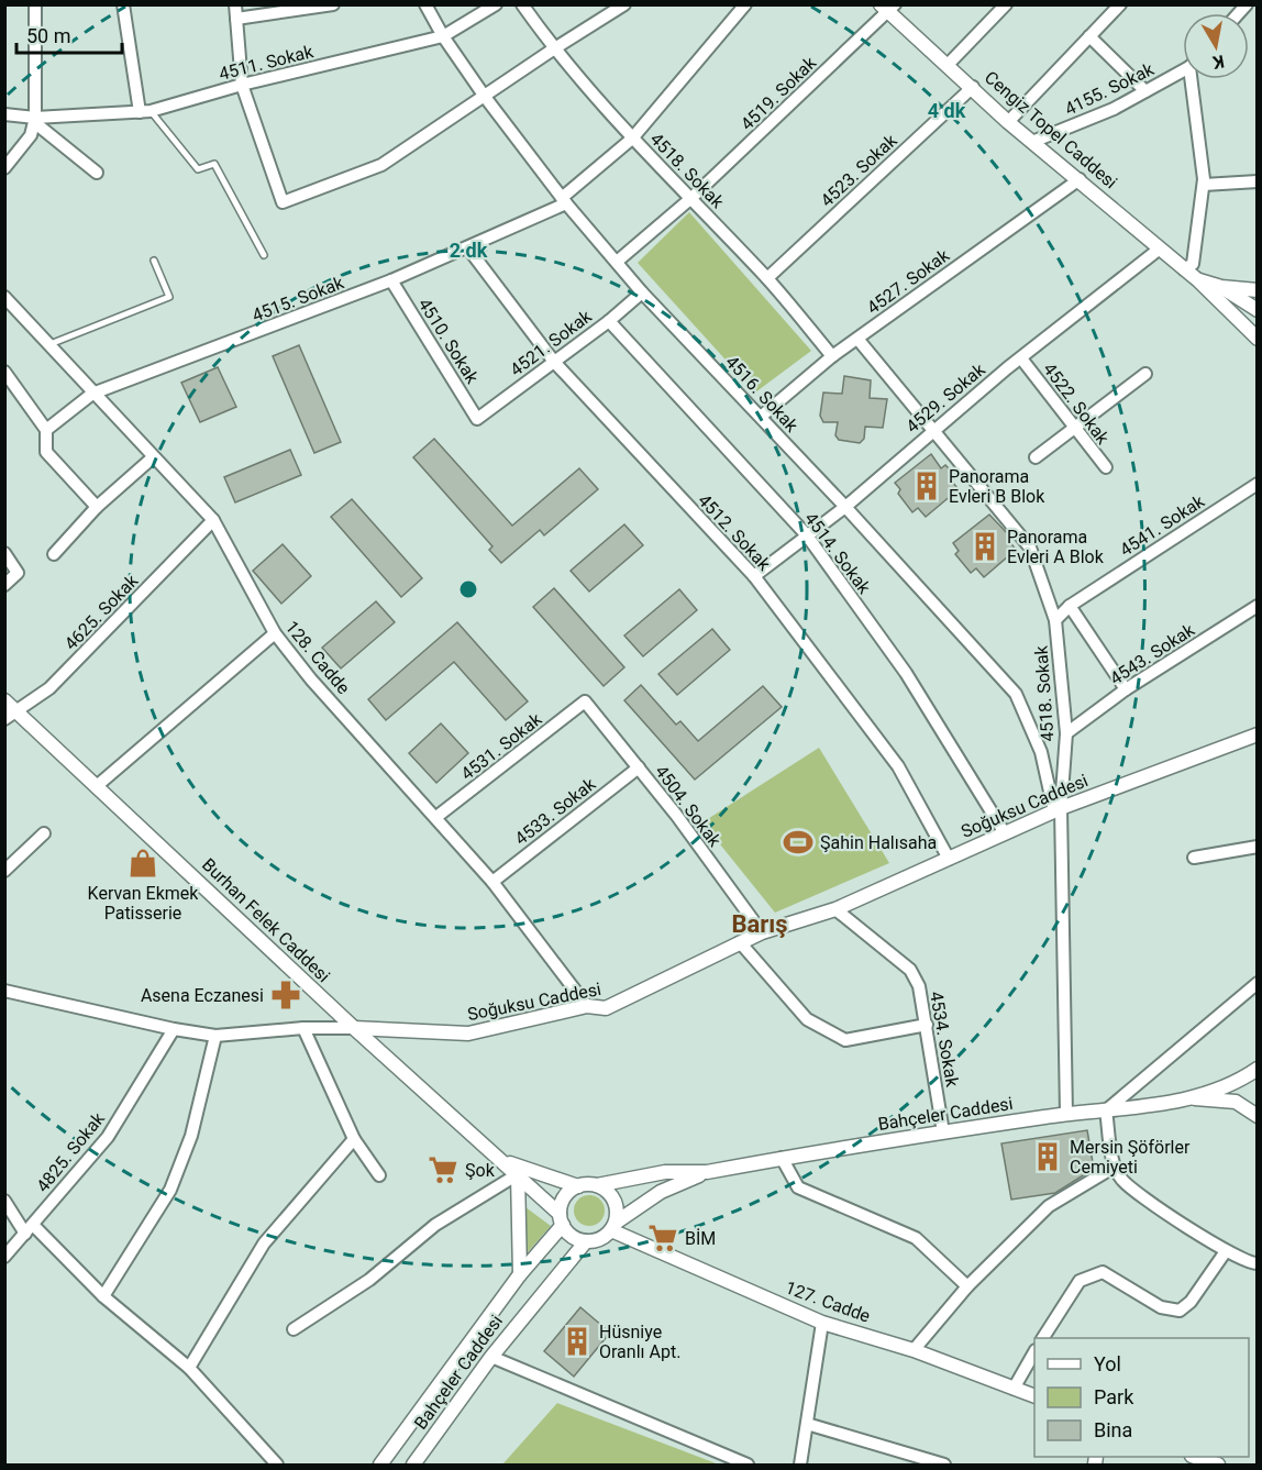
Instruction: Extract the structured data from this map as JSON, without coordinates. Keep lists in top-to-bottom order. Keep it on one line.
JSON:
{"streets":{"street":["4511. Sokak","4155. Sokak","4519. Sokak","Cengiz Topel Caddesi","4518. Sokak","4523. Sokak","4527. Sokak","4515. Sokak","4510. Sokak","4521. Sokak","4516. Sokak","4529. Sokak","4522. Sokak","4541. Sokak","4512. Sokak","4514. Sokak","4625. Sokak","4543. Sokak","128. Cadde","4531. Sokak","4504. Sokak","Soğuksu Caddesi","4533. Sokak","Burhan Felek Caddesi","4534. Sokak","Bahçeler Caddesi","4825. Sokak","127. Cadde"]},"crossings":[["4511. Sokak","4516. Sokak"],["4155. Sokak","Cengiz Topel Caddesi"],["4519. Sokak","Cengiz Topel Caddesi"],["4519. Sokak","4518. Sokak"],["4519. Sokak","4516. Sokak"],["Cengiz Topel Caddesi","4523. Sokak"],["Cengiz Topel Caddesi","4527. Sokak"],["Cengiz Topel Caddesi","4529. Sokak"],["4518. Sokak","4523. Sokak"],["4518. Sokak","4527. Sokak"],["4518. Sokak","4515. Sokak"],["4518. Sokak","4516. Sokak"],["4518. Sokak","4529. Sokak"],["4518. Sokak","4541. Sokak"],["4518. Sokak","4543. Sokak"],["4518. Sokak","Soğuksu Caddesi"],["4518. Sokak","Bahçeler Caddesi"],["4527. Sokak","4516. Sokak"],["4515. Sokak","4510. Sokak"],["4515. Sokak","4516. Sokak"],["4515. Sokak","4512. Sokak"],["4515. Sokak","128. Cadde"],["4510. Sokak","4521. Sokak"],["4521. Sokak","4516. Sokak"],["4521. Sokak","4512. Sokak"],["4521. Sokak","4514. Sokak"],["4516. Sokak","4529. Sokak"],["4516. Sokak","Soğuksu Caddesi"],["4529. Sokak","4522. Sokak"],["4529. Sokak","4512. Sokak"],["4529. Sokak","4514. Sokak"],["4512. Sokak","Soğuksu Caddesi"],["4514. Sokak","Soğuksu Caddesi"],["4625. Sokak","128. Cadde"],["4625. Sokak","Burhan Felek Caddesi"],["128. Cadde","4531. Sokak"],["128. Cadde","Soğuksu Caddesi"],["128. Cadde","4533. Sokak"],["4531. Sokak","4504. Sokak"],["4504. Sokak","Soğuksu Caddesi"],["4504. Sokak","4533. Sokak"],["Soğuksu Caddesi","Burhan Felek Caddesi"],["Soğuksu Caddesi","4534. Sokak"],["Soğuksu Caddesi","4825. Sokak"],["Burhan Felek Caddesi","Bahçeler Caddesi"],["Burhan Felek Caddesi","127. Cadde"],["4534. Sokak","Bahçeler Caddesi"],["Bahçeler Caddesi","127. Cadde"]],"districts":["Barış"],"places":{"building":["Panorama Evleri B Blok","Panorama Evleri A Blok","Mersin Şöförler Cemiyeti","Hüsniye Oranlı Apt."],"sports":["Şahin Halısaha"],"shop":["Kervan Ekmek Patisserie"],"pharmacy":["Asena Eczanesi"],"supermarket":["Şok","BİM"]},"legend":["Yol","Park","Bina"],"scale_bar":"50 m","north":"bottom","rings":["4 dk","2 dk"]}
